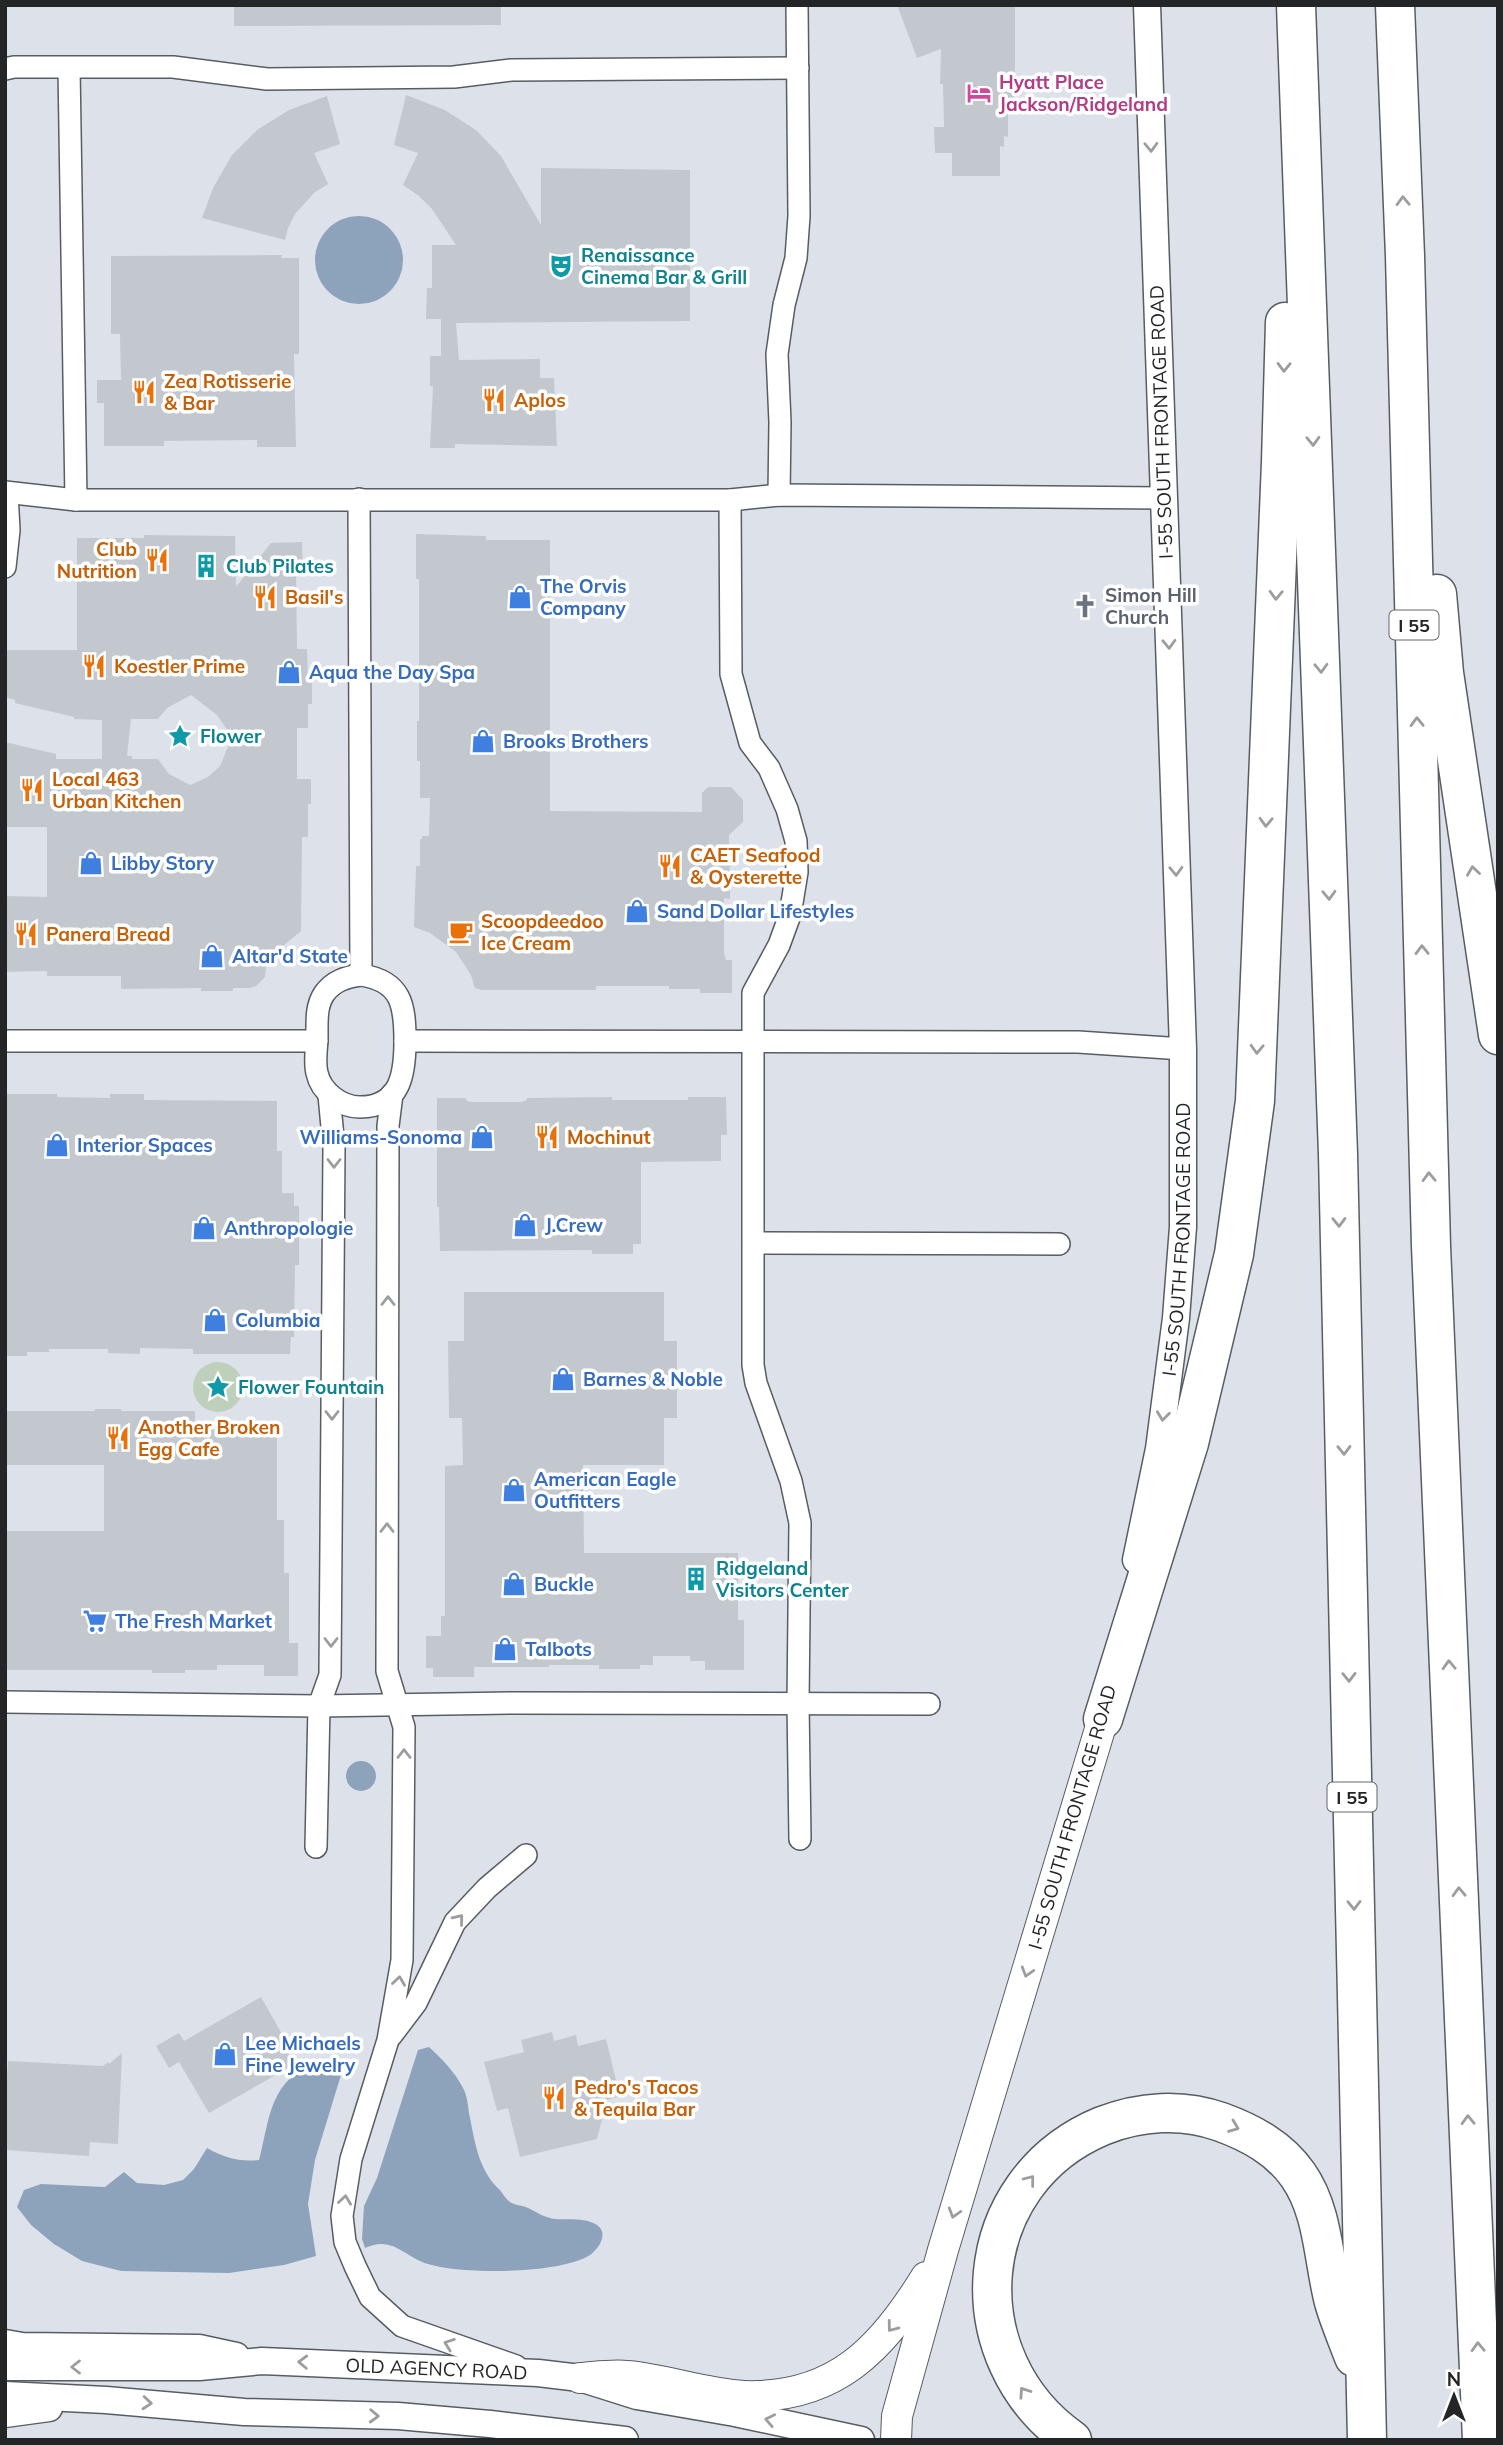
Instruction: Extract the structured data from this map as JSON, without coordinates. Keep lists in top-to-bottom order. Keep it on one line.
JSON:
{"streets":{"highway":["I 55"],"main road":["I-55 SOUTH FRONTAGE ROAD"],"street":["OLD AGENCY ROAD"]},"one_way":["I-55 SOUTH FRONTAGE ROAD"],"places":{"hotel":["Hyatt Place Jackson/Ridgeland"],"theatre":["Renaissance Cinema Bar & Grill"],"restaurant":["Zea Rotisserie & Bar","Aplos","Club Nutrition","Basil's","Koestler Prime","Local 463 Urban Kitchen","CAET Seafood & Oysterette","Panera Bread","Mochinut","Another Broken Egg Cafe","Pedro's Tacos & Tequila Bar"],"building":["Club Pilates","Ridgeland Visitors Center"],"shop":["The Orvis Company","Aqua the Day Spa","Brooks Brothers","Libby Story","Sand Dollar Lifestyles","Altar'd State","Williams-Sonoma","Interior Spaces","J.Crew","Anthropologie","Columbia","Barnes & Noble","American Eagle Outfitters","Buckle","Talbots","Lee Michaels Fine Jewelry"],"church":["Simon Hill Church"],"place":["Flower","Flower Fountain"],"cafe":["Scoopdeedoo Ice Cream"],"supermarket":["The Fresh Market"]},"north":"top"}
